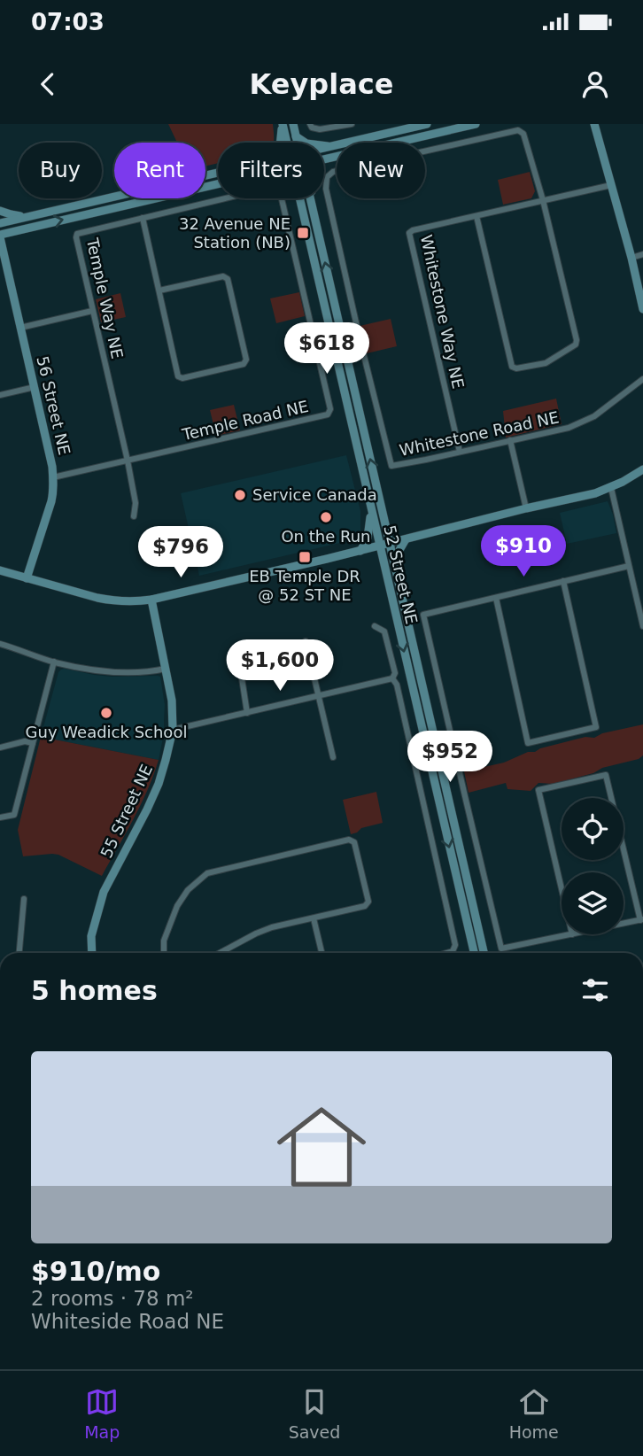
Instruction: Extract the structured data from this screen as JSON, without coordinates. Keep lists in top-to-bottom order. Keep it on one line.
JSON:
{"streets":{"main road":["56 Street NE","52 Street NE","55 Street NE"],"street":["Temple Way NE","Whitestone Way NE","Temple Road NE","Whitestone Road NE"]},"crossings":[["Temple Way NE","Temple Road NE"],["Whitestone Way NE","Whitestone Road NE"],["56 Street NE","Temple Road NE"]],"places":{"transit":["32 Avenue NE Station (NB)","EB Temple DR @ 52 ST NE"],"other":["Service Canada","On the Run","Guy Weadick School"]},"page":{"status":"07:03","header":"Keyplace","chip":["Buy","Rent","Filters","New"],"price":["$618","$910","$796","$1,600","$952"],"heading":"5 homes","list":[{"name":"$910/mo","note":"2 rooms · 78 m² · Whiteside Road NE"}],"tabs":["Map","Saved","Home"]}}
